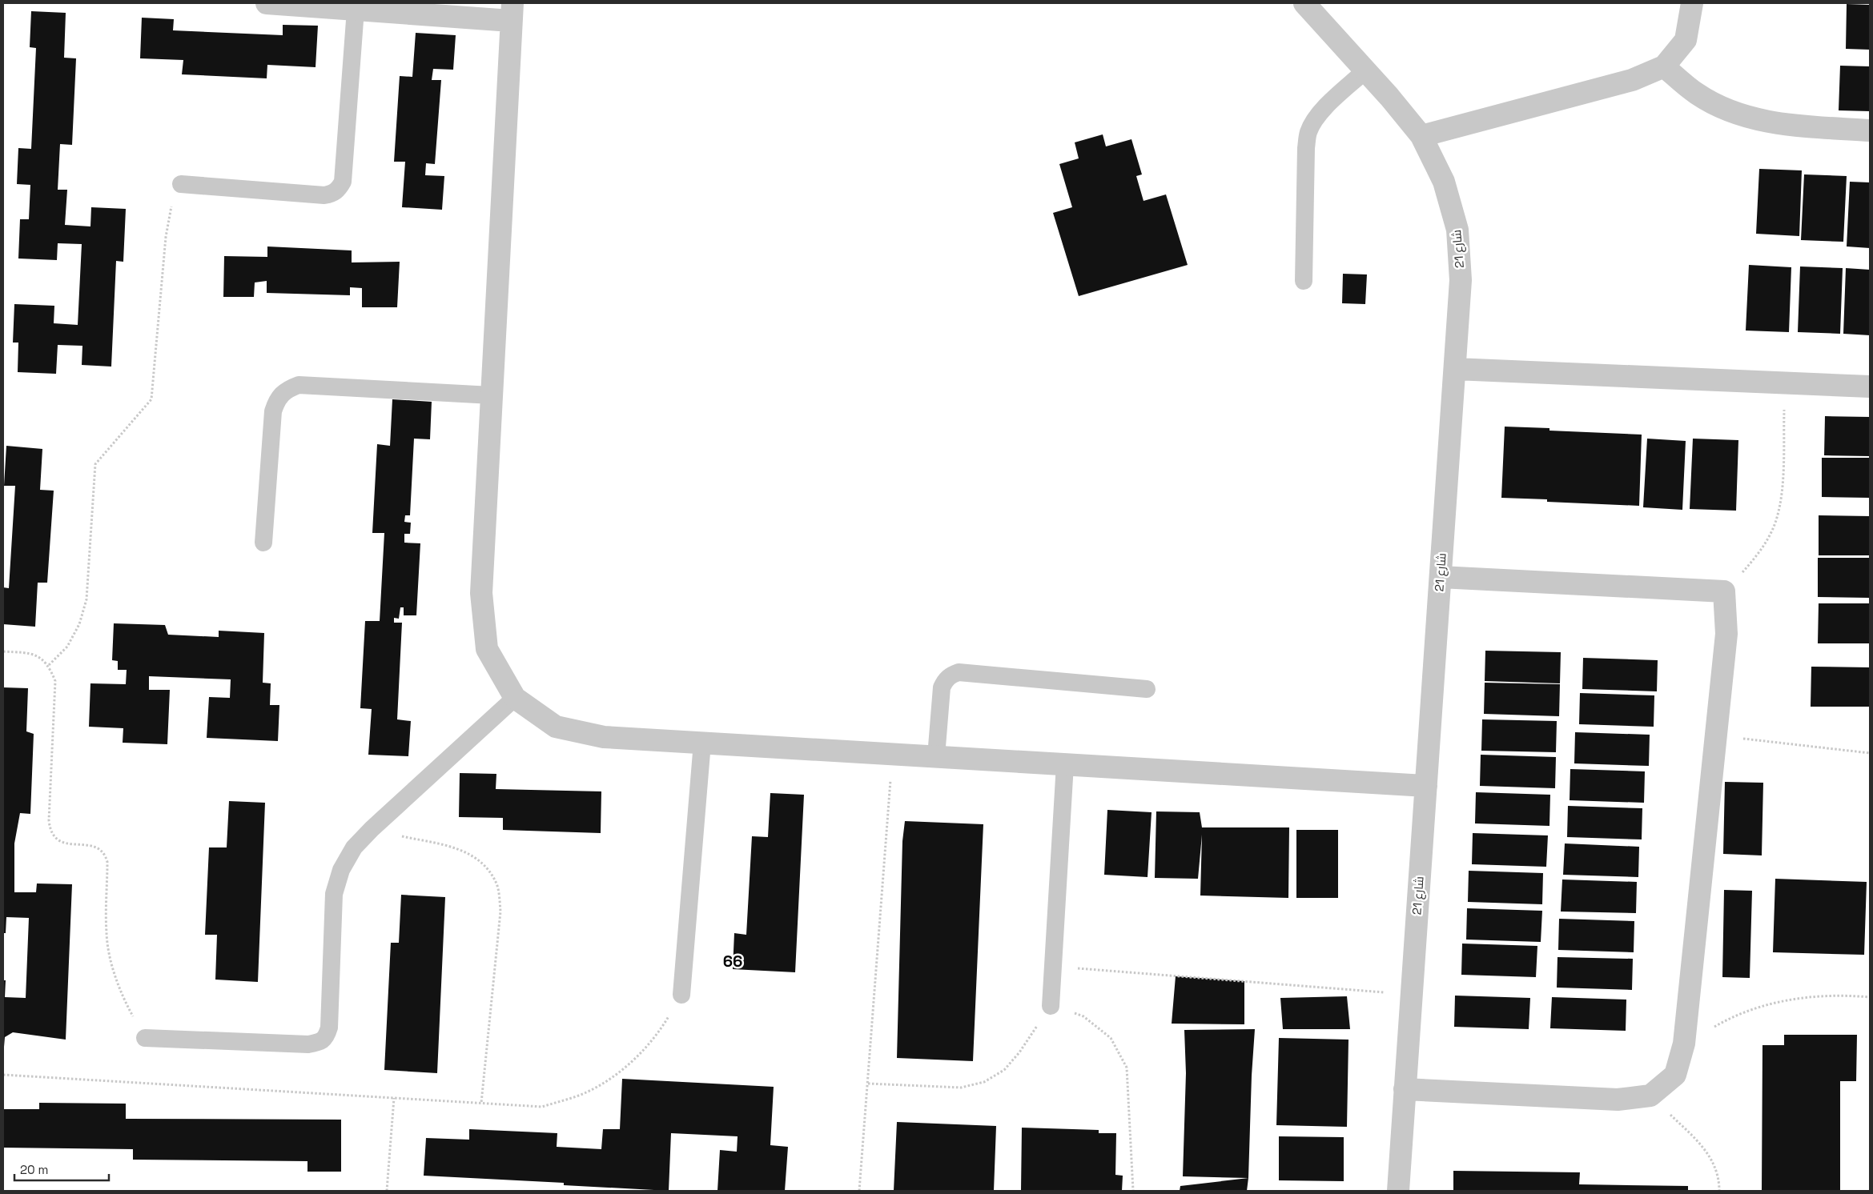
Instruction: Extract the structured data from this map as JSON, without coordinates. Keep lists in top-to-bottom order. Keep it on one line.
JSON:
{"streets":{"street":["شارع 21"]},"districts":["66"],"scale_bar":"20 m"}
